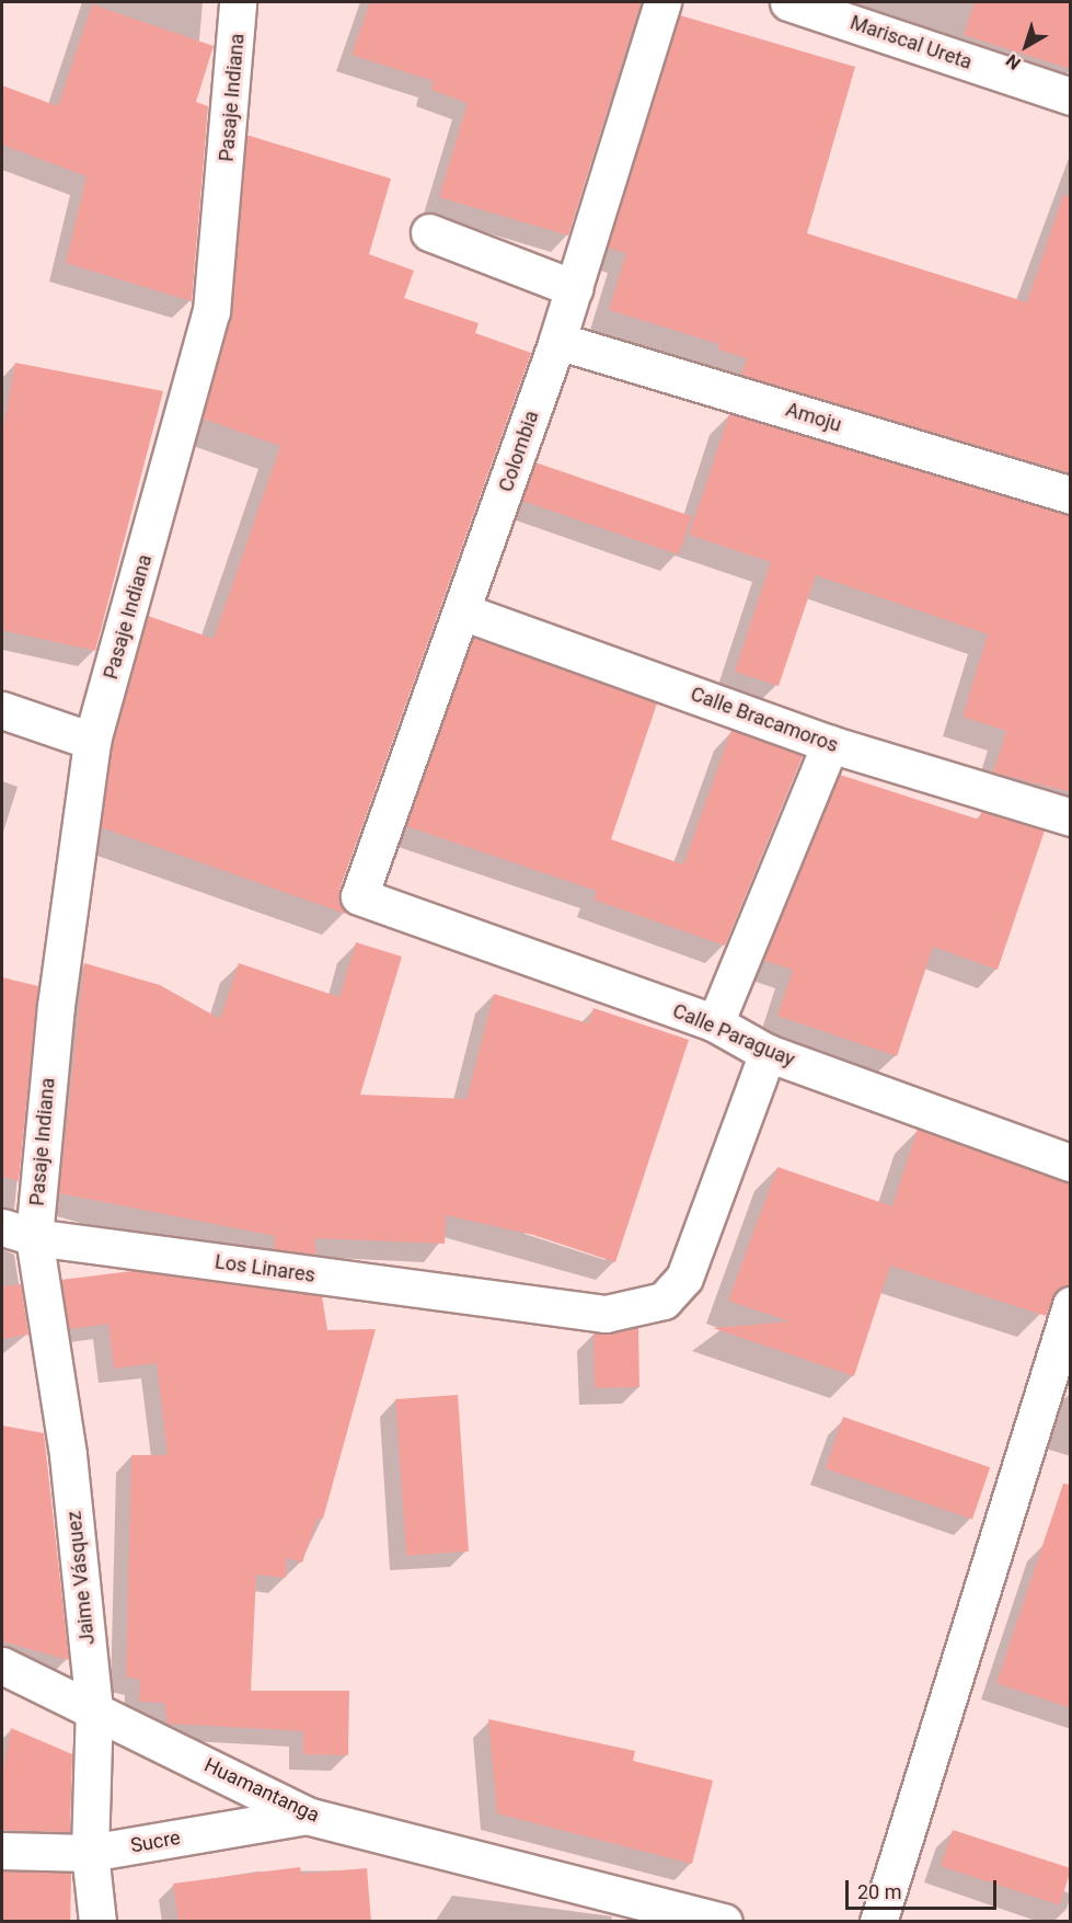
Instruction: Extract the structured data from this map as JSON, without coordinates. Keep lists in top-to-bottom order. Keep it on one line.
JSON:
{"streets":{"street":["Mariscal Ureta","Pasaje Indiana","Amoju","Colombia","Calle Bracamoros","Calle Paraguay","Los Linares","Jaime Vásquez","Huamantanga","Sucre"]},"crossings":[["Pasaje Indiana","Los Linares"],["Pasaje Indiana","Jaime Vásquez"],["Amoju","Colombia"],["Colombia","Calle Bracamoros"],["Colombia","Calle Paraguay"],["Calle Paraguay","Los Linares"],["Los Linares","Jaime Vásquez"],["Jaime Vásquez","Huamantanga"],["Jaime Vásquez","Sucre"],["Huamantanga","Sucre"]],"scale_bar":"20 m","north":"bottom left"}
